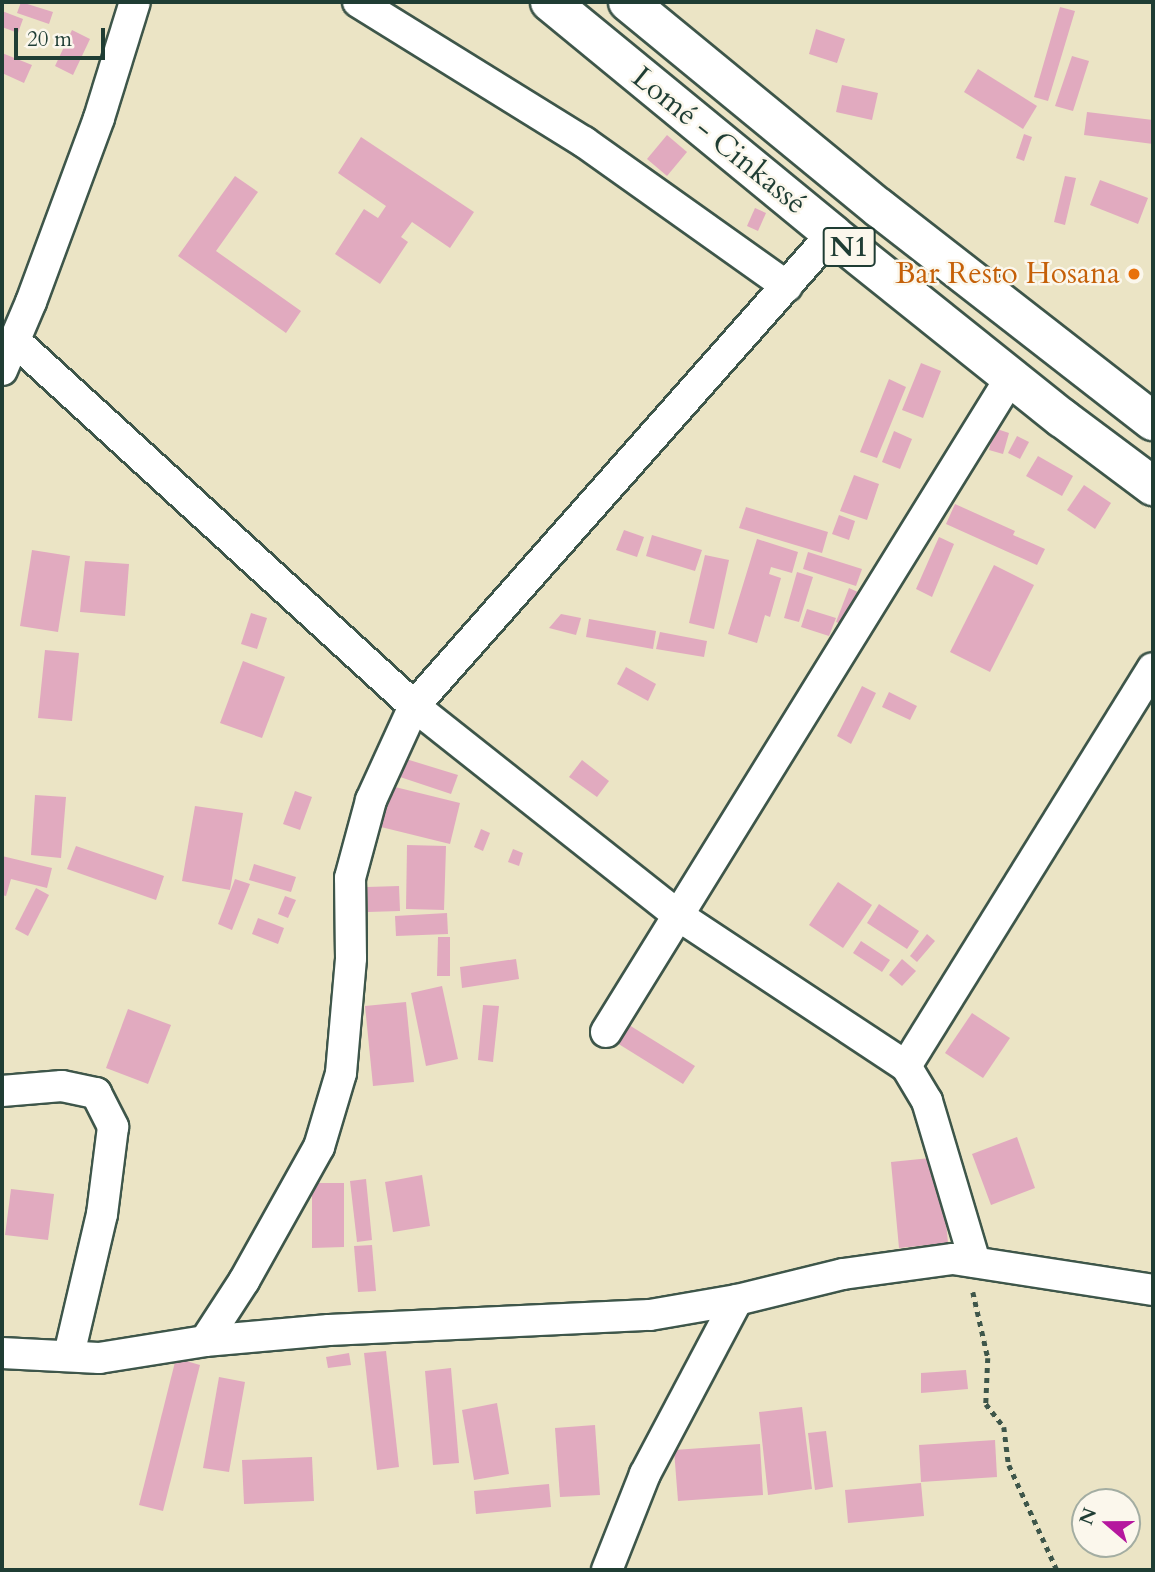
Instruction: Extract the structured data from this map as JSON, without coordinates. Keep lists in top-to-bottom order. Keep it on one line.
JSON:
{"streets":{"highway":["Lomé - Cinkassé","N1"]},"places":["Bar Resto Hosana"],"scale_bar":"20 m","north":"left"}
